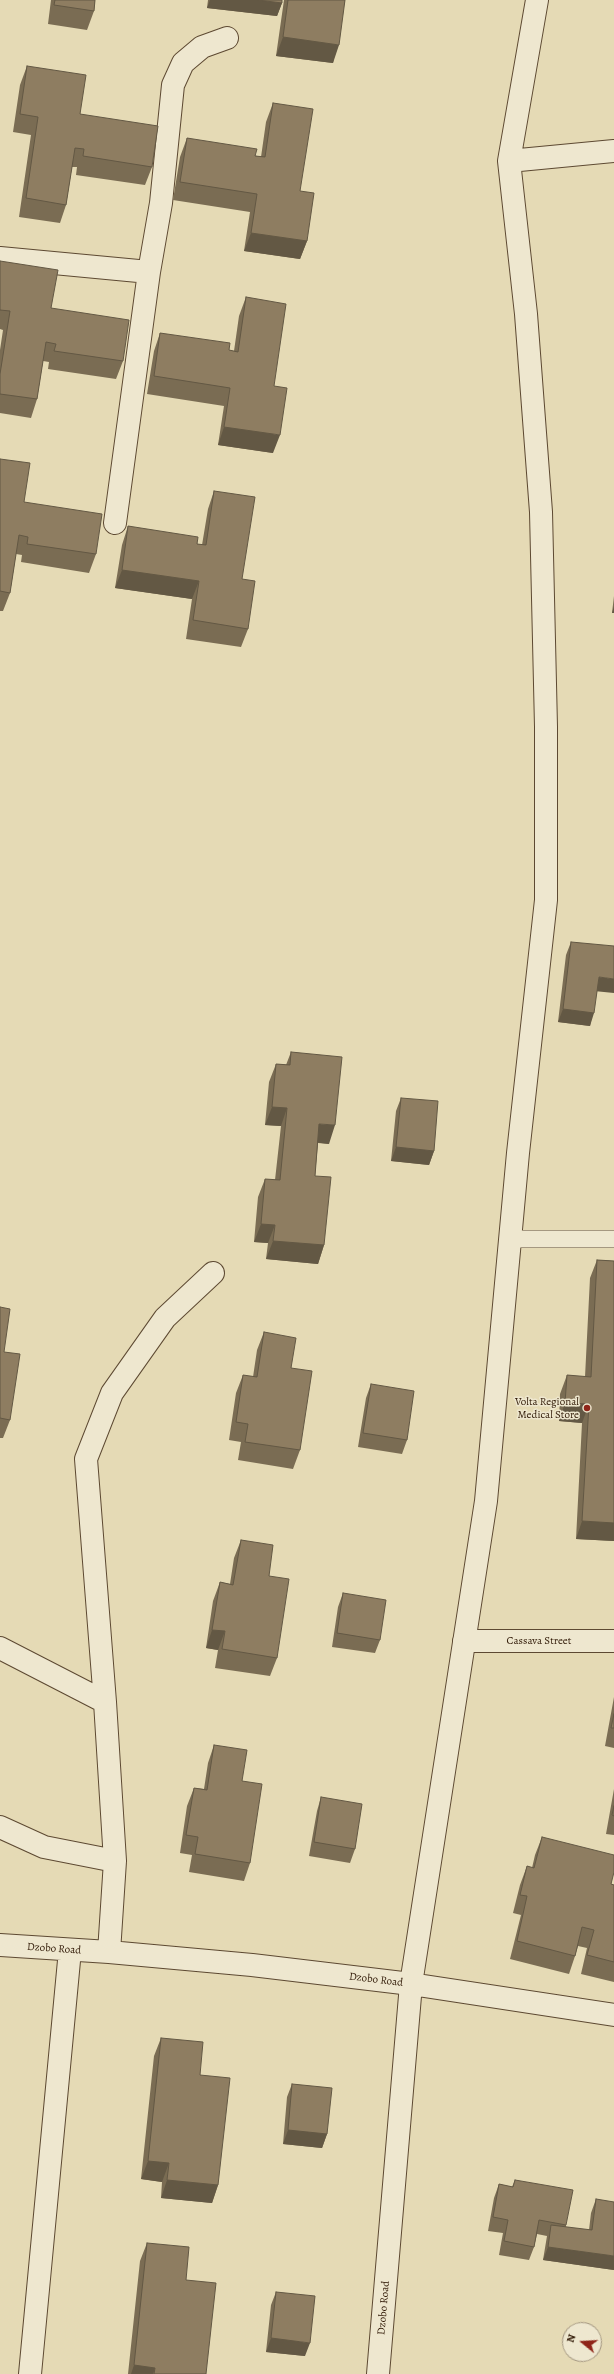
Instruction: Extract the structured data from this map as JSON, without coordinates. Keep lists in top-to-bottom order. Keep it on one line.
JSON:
{"streets":{"street":["Cassava Street","Dzobo Road"]},"places":["Volta Regional Medical Store"],"north":"left"}
